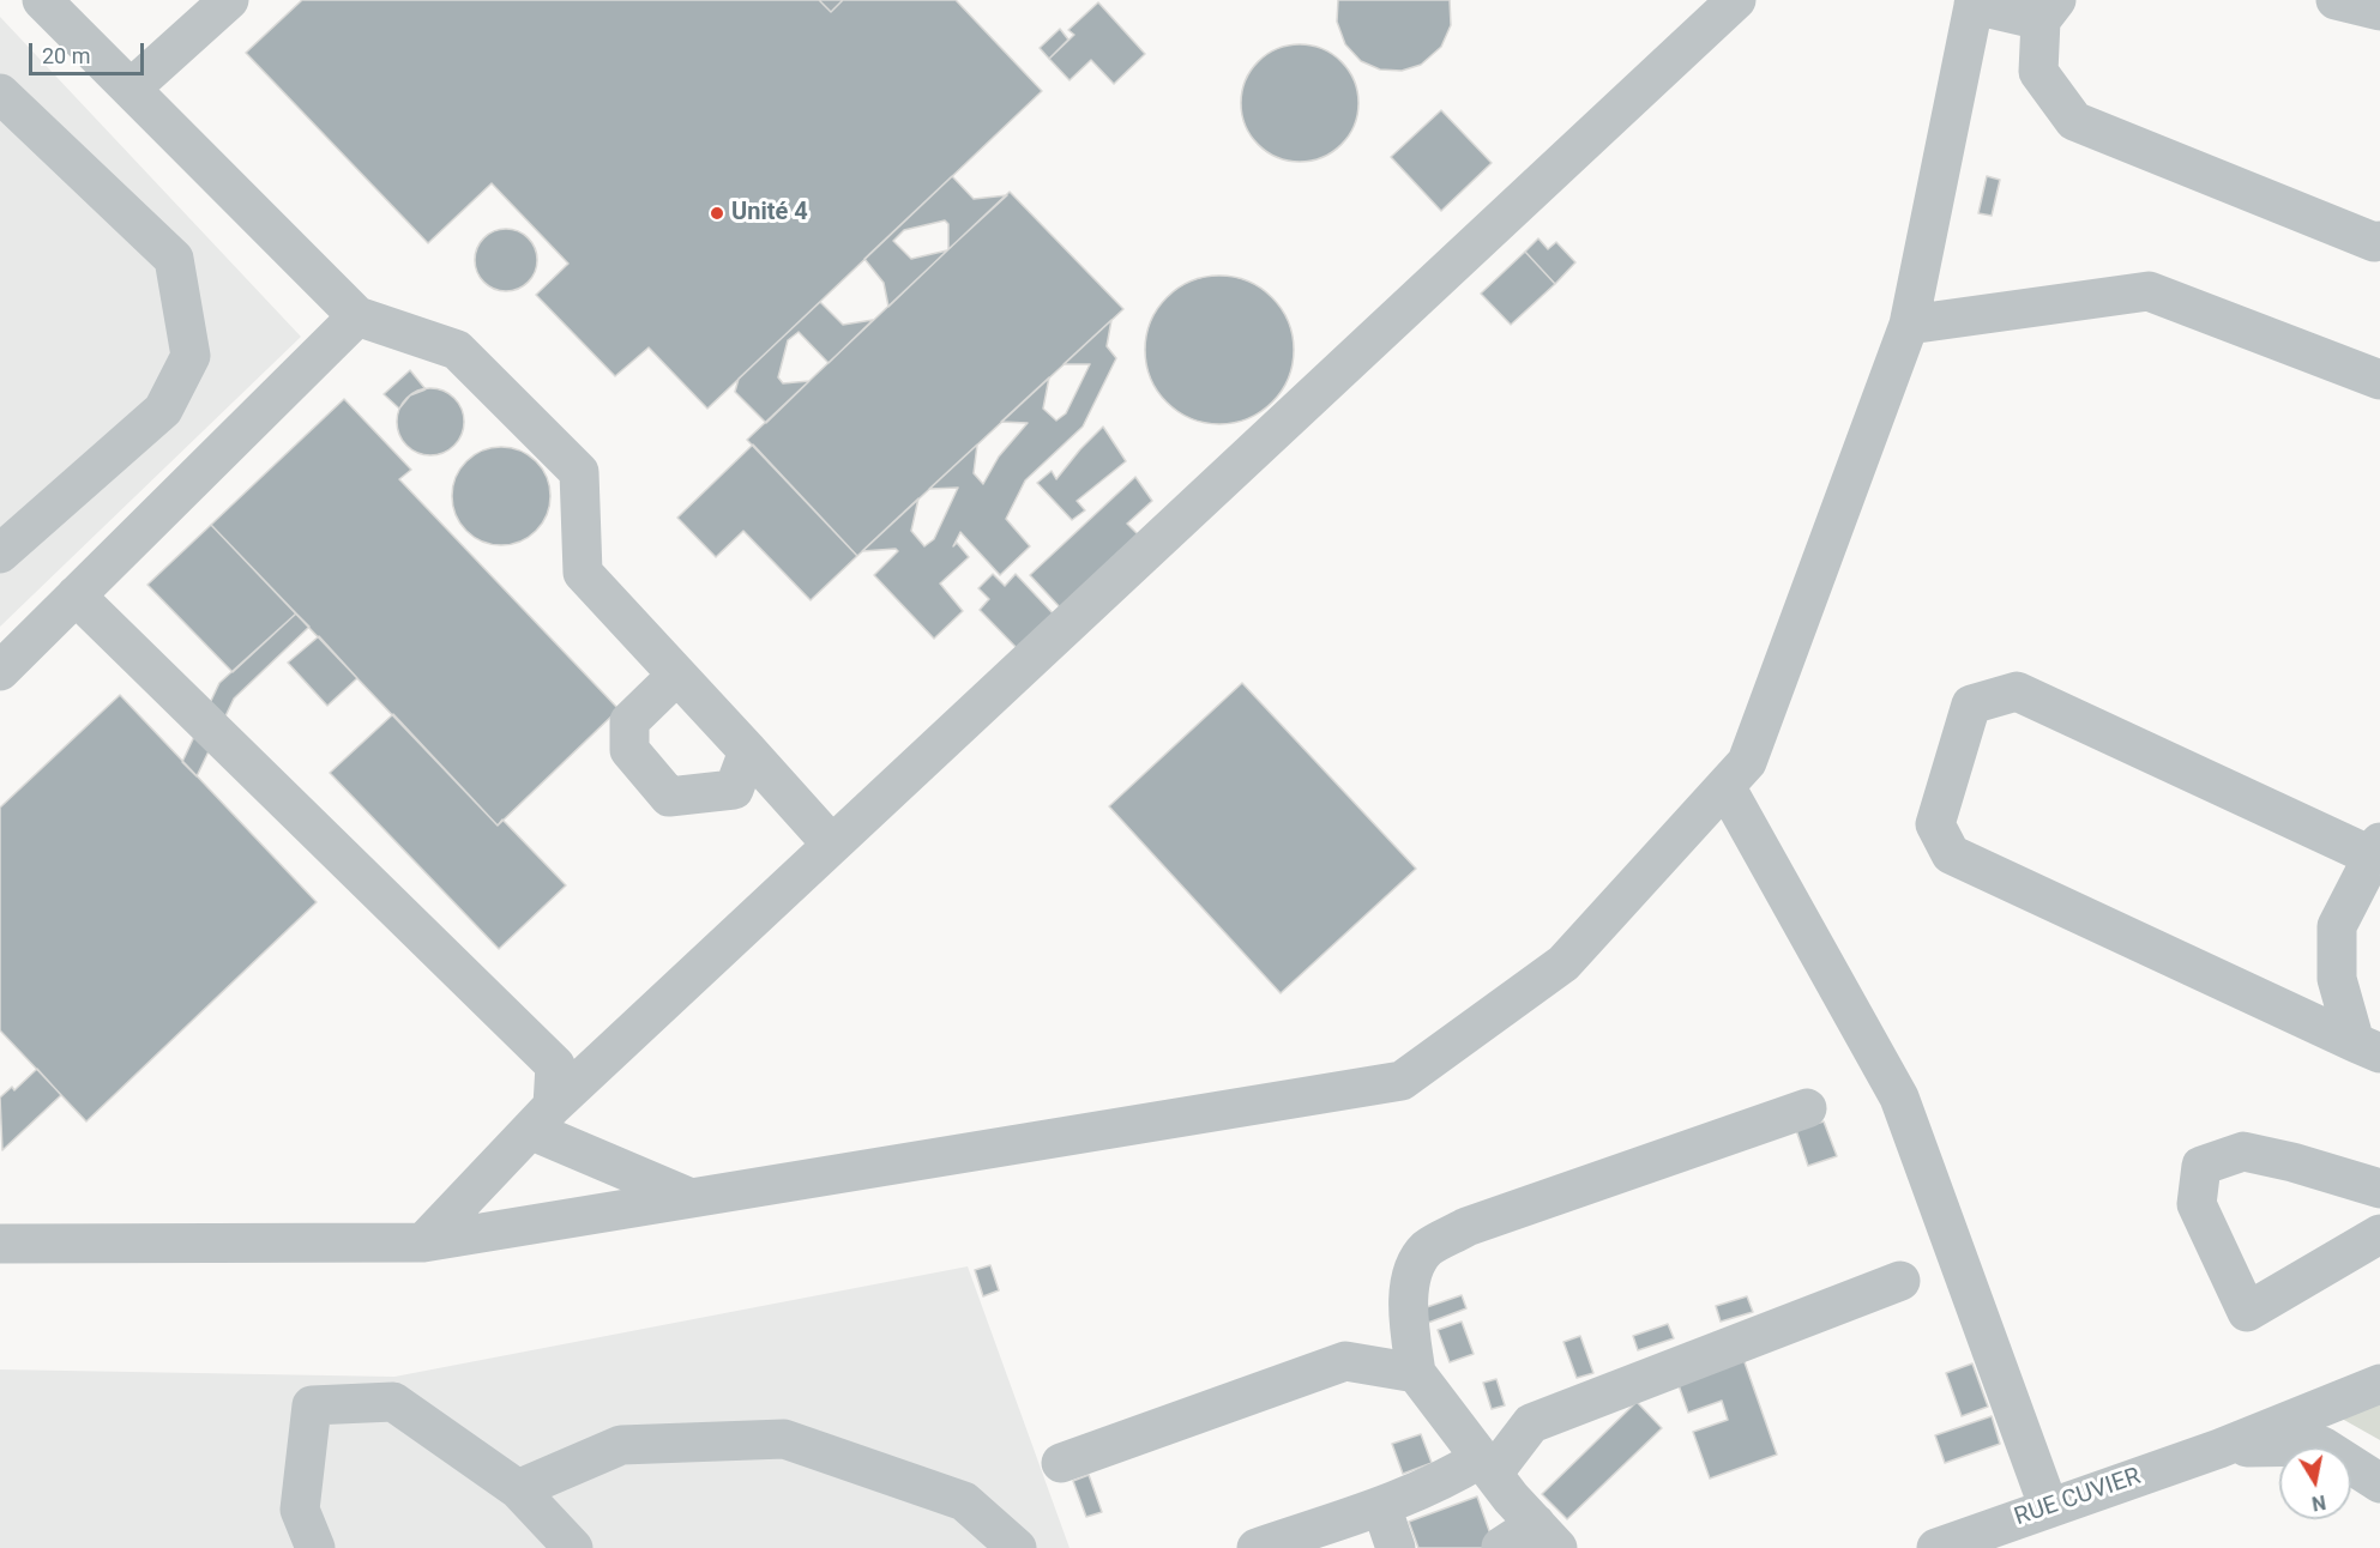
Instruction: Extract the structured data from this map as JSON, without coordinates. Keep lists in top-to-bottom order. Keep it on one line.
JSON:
{"streets":{"street":["RUE CUVIER"]},"places":["Unité 4"],"scale_bar":"20 m","north":"bottom"}
